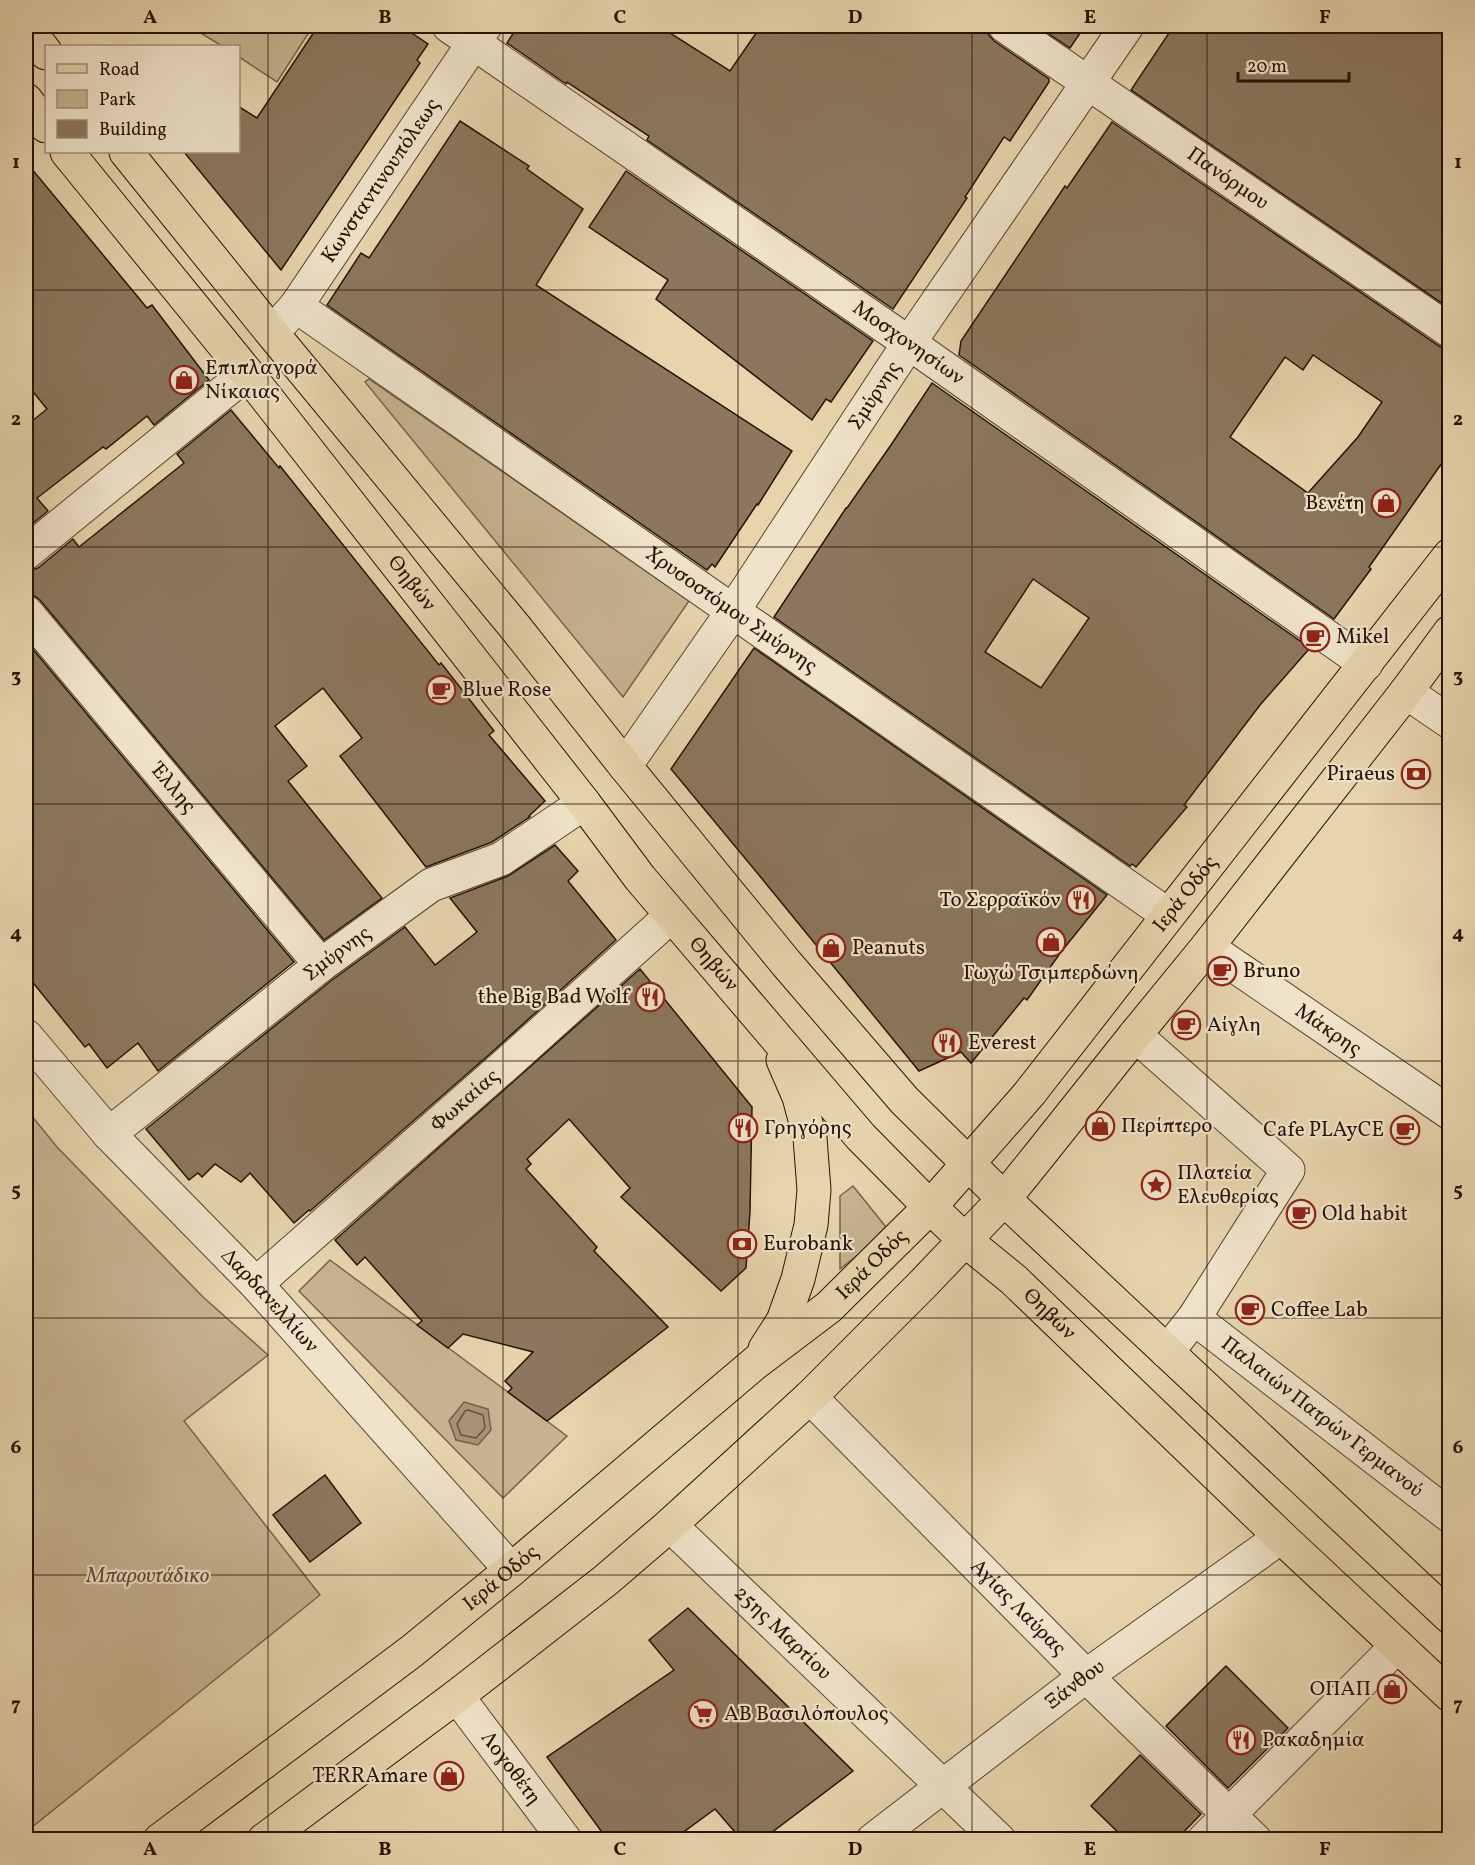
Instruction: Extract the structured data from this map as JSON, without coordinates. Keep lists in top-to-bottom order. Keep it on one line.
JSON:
{"streets":{"main road":["Θηβών","Ιερά Οδός"],"street":["Πανόρμου","Κωνσταντινουπόλεως","Μοσχονησίων","Σμύρνης","Χρυσοστόμου Σμύρνης","Έλλης","Μάκρης","Φωκαίας","Δαρδανελλίων","Παλαιών Πατρών Γερμανού","Αγίας Λαύρας","25ης Μαρτίου","Ξάνθου","Λογοθέτη"]},"crossings":[["Πανόρμου","Σμύρνης"],["Κωνσταντινουπόλεως","Μοσχονησίων"],["Κωνσταντινουπόλεως","Χρυσοστόμου Σμύρνης"],["Μοσχονησίων","Σμύρνης"],["Μοσχονησίων","Ιερά Οδός"],["Σμύρνης","Θηβών"],["Σμύρνης","Χρυσοστόμου Σμύρνης"],["Σμύρνης","Έλλης"],["Σμύρνης","Δαρδανελλίων"],["Θηβών","Ιερά Οδός"],["Θηβών","Φωκαίας"],["Θηβών","Ξάνθου"],["Χρυσοστόμου Σμύρνης","Ιερά Οδός"],["Ιερά Οδός","Δαρδανελλίων"],["Φωκαίας","Δαρδανελλίων"],["Αγίας Λαύρας","Ξάνθου"],["25ης Μαρτίου","Ξάνθου"]],"parks":["Μπαρουτάδικο"],"places":{"shop":["Επιπλαγορά Νίκαιας","Βενέτη","Γωγώ Τσιμπερδώνη","Peanuts","Περίπτερο","ΟΠΑΠ","TERRAmare"],"cafe":["Mikel","Blue Rose","Bruno","Αίγλη","Cafe PLAyCE","Old habit","Coffee Lab"],"bank":["Piraeus","Eurobank"],"restaurant":["Το Σερραϊκόν","the Big Bad Wolf","Everest","Γρηγόρης","Ρακαδημία"],"place":["Πλατεία Ελευθερίας"],"supermarket":["ΑΒ Βασιλόπουλος"]},"legend":["Road","Park","Building"],"scale_bar":"20 m","grid":{"columns":["A","B","C","D","E","F"],"rows":["1","2","3","4","5","6","7"]}}
